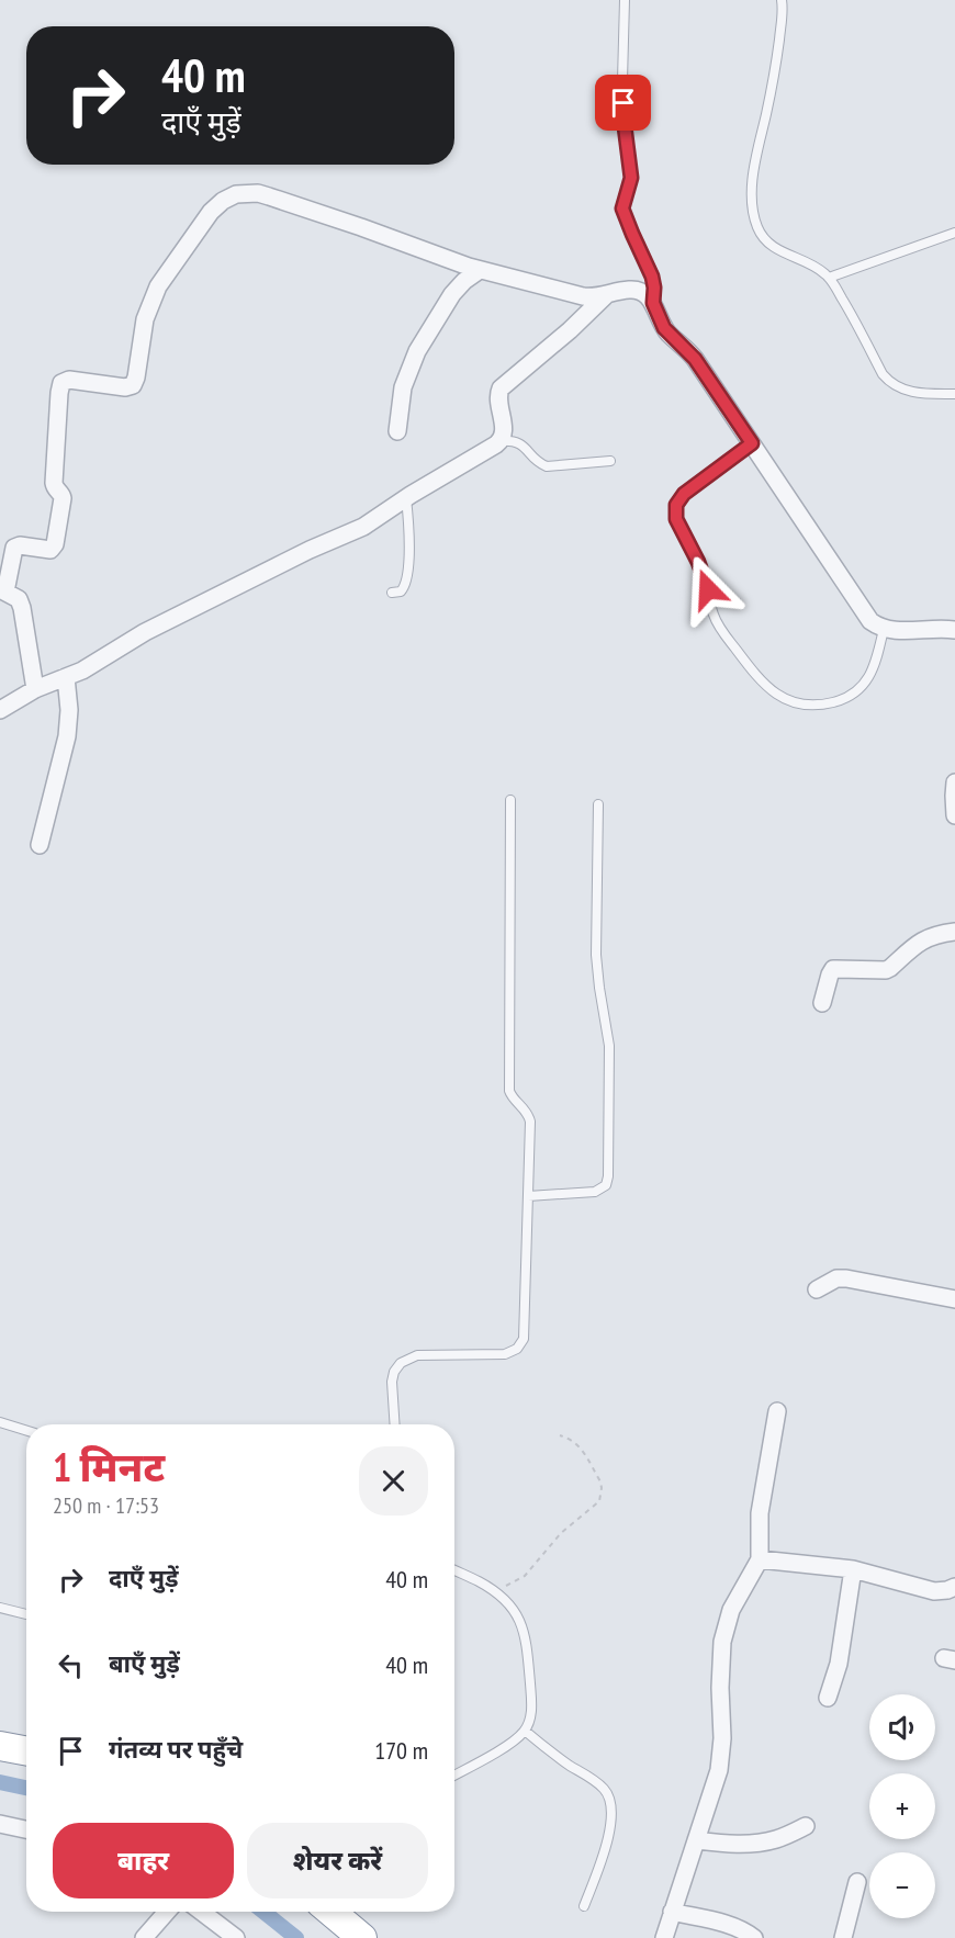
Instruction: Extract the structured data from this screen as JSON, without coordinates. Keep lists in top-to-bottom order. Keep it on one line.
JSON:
{"page":{"turn":["40 m","दाएँ मुड़ें"],"heading":["1 मिनट","250 m · 17:53"],"list":[{"name":"दाएँ मुड़ें","value":"40 m"},{"name":"बाएँ मुड़ें","value":"40 m"},{"name":"गंतव्य पर पहुँचे","value":"170 m"}],"map_buttons":["+","−"],"buttons":["बाहर","शेयर करें"]}}
